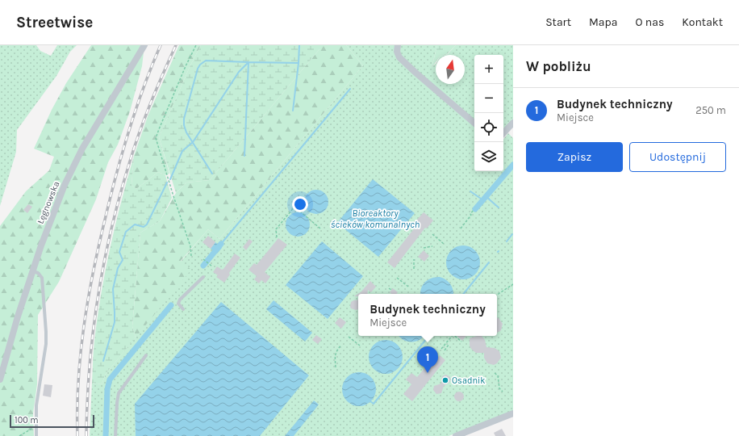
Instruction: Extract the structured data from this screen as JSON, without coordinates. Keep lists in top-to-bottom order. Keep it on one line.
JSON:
{"streets":{"street":["Łęgnowska"]},"water":["Bioreaktory ścieków komunalnych"],"places":["Osadnik"],"scale_bar":"100 m","north":"top","page":{"header":"Streetwise","nav":["Start","Mapa","O nas","Kontakt"],"heading":"W pobliżu","map_buttons":["+","−"],"list":[{"mark":"1","name":"Budynek techniczny","note":"Miejsce","value":"250 m"}],"buttons":["Zapisz","Udostępnij"],"popup":["Budynek techniczny","Miejsce"],"pins":"1","scale":"100 m"}}
